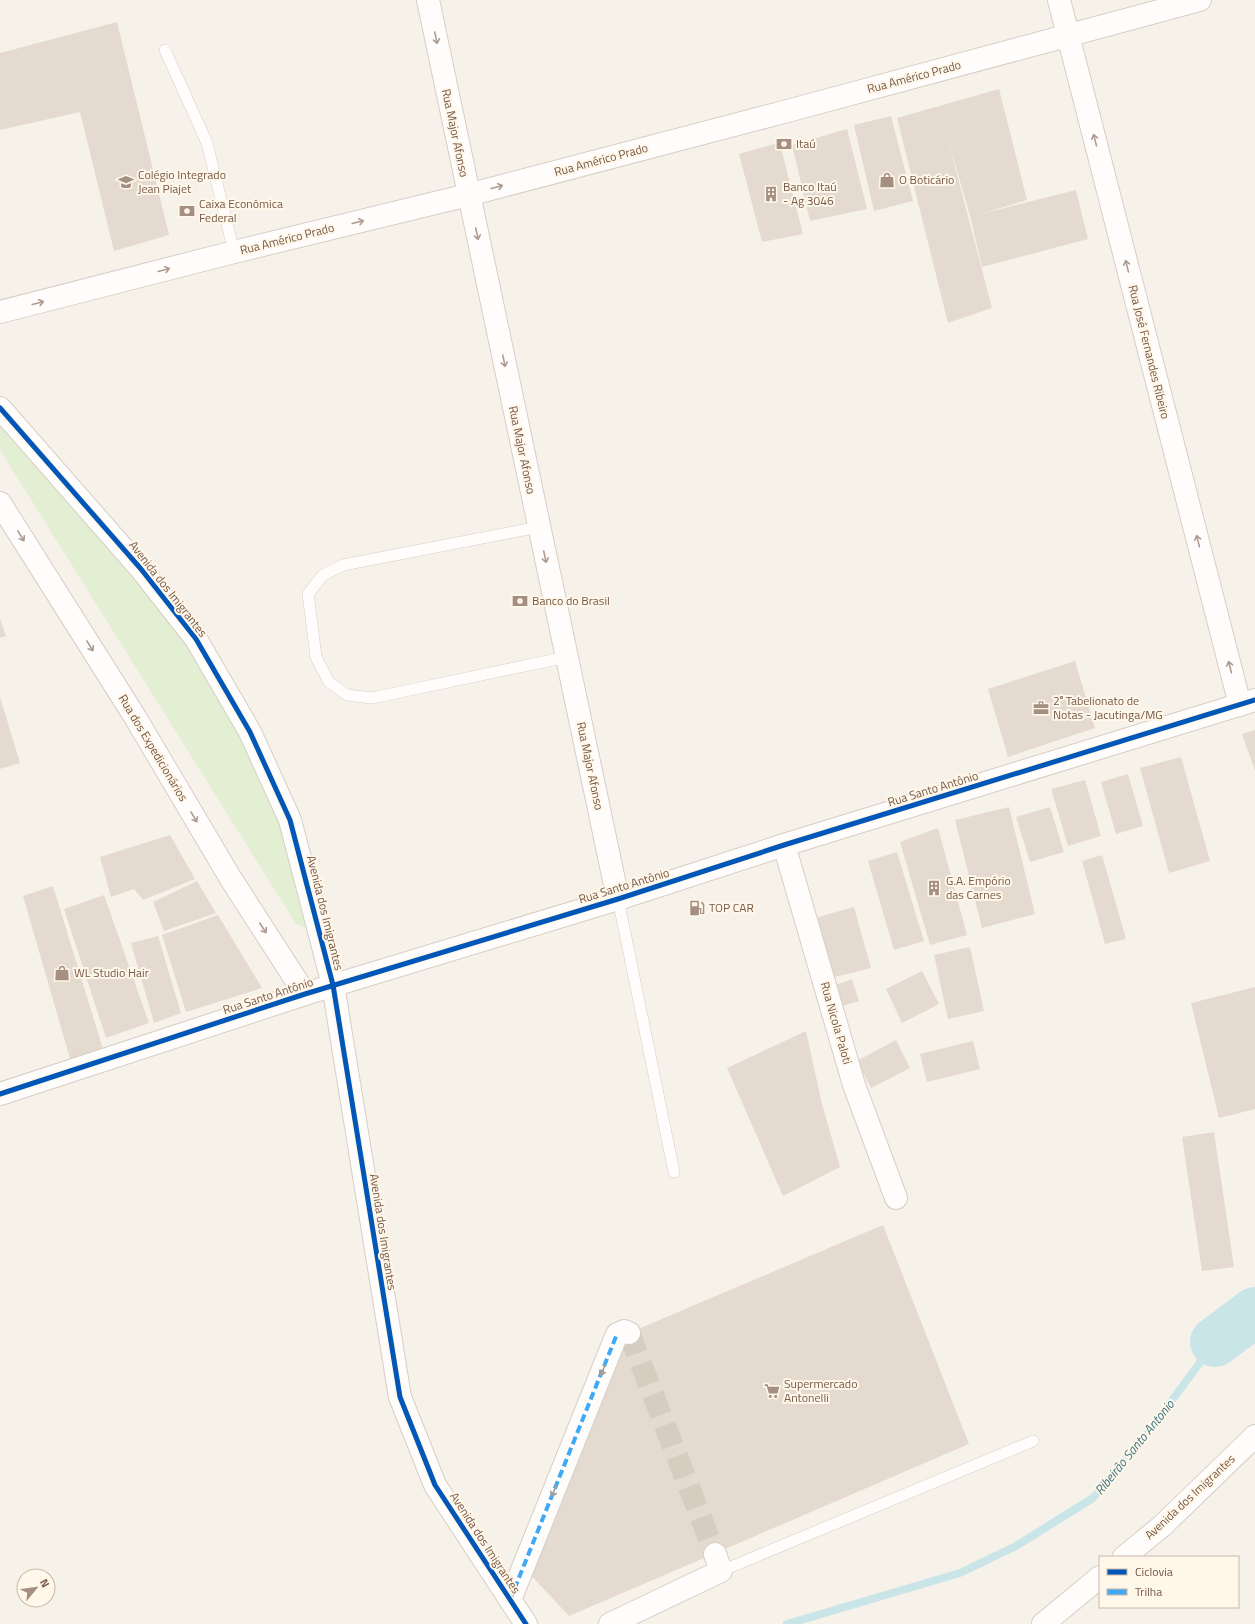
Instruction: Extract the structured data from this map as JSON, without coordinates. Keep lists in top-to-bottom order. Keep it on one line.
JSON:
{"streets":{"street":["Rua Américo Prado","Rua Major Afonso","Rua José Fernandes Ribeiro","Avenida dos Imigrantes","Rua dos Expedicionários","Rua Santo Antônio","Rua Nicola Paloti"]},"crossings":[["Rua Américo Prado","Rua Major Afonso"],["Rua Américo Prado","Rua José Fernandes Ribeiro"],["Rua Major Afonso","Rua Santo Antônio"],["Rua José Fernandes Ribeiro","Rua Santo Antônio"],["Avenida dos Imigrantes","Rua Santo Antônio"],["Rua dos Expedicionários","Rua Santo Antônio"],["Rua Santo Antônio","Rua Nicola Paloti"]],"one_way":["Rua Américo Prado","Rua Major Afonso","Rua José Fernandes Ribeiro","Rua dos Expedicionários"],"water":["Ribeirão Santo Antonio"],"places":{"bank":["Itaú","Caixa Econômica Federal","Banco do Brasil"],"shop":["O Boticário","WL Studio Hair"],"school or university":["Colégio Integrado Jean Piajet"],"building":["Banco Itaú - Ag 3046","G.A. Empório das Carnes"],"office":["2⁰ Tabelionato de Notas - Jacutinga/MG"],"fuel station":["TOP CAR"],"supermarket":["Supermercado Antonelli"]},"legend":["Ciclovia","Trilha"],"north":"top right"}
